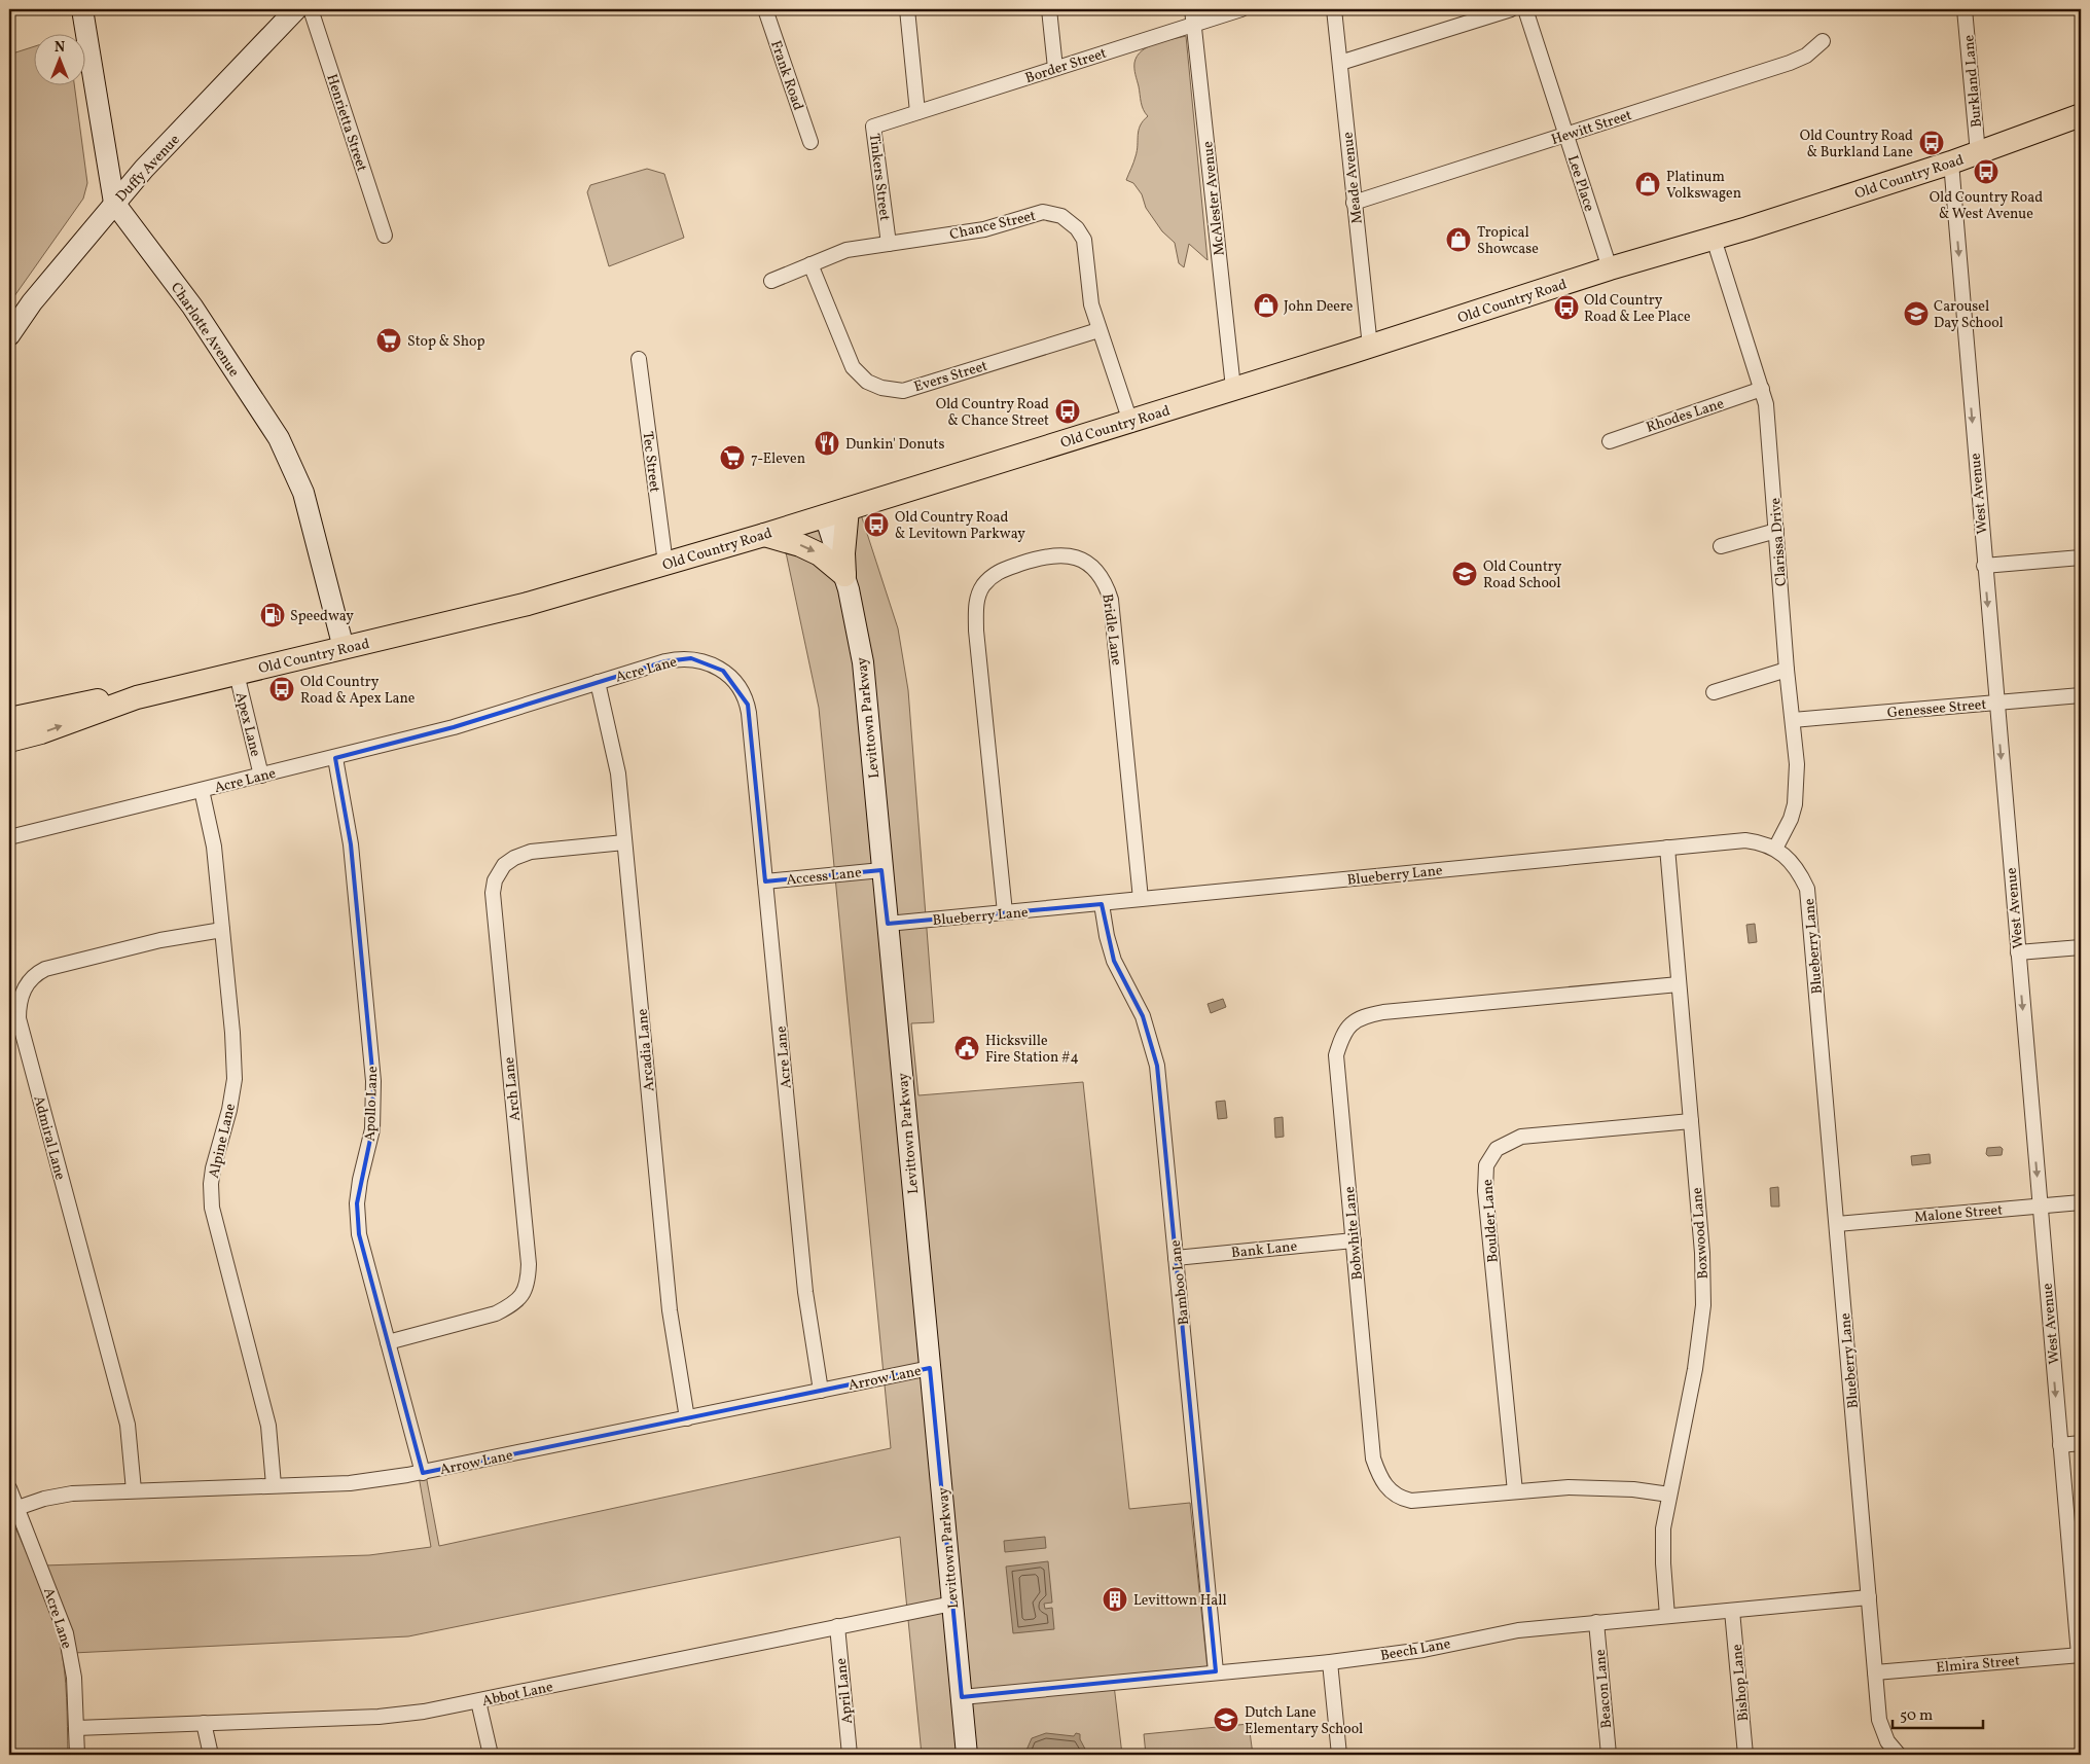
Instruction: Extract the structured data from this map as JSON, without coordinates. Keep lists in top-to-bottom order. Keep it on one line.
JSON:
{"streets":{"main road":["Old Country Road"],"street":["Border Street","Frank Road","Burkland Lane","Henrietta Street","Hewitt Street","Duffy Avenue","Tinkers Street","Meade Avenue","Lee Place","McAlester Avenue","Chance Street","Charlotte Avenue","Evers Street","Rhodes Lane","Tec Street","West Avenue","Clarissa Drive","Bridle Lane","Acre Lane","Genessee Street","Levittown Parkway","Apex Lane","Blueberry Lane","Access Lane","Arcadia Lane","Arch Lane","Apollo Lane","Admiral Lane","Alpine Lane","Malone Street","Boulder Lane","Bobwhite Lane","Boxwood Lane","Bank Lane","Bamboo Lane","Arrow Lane","Beech Lane","Elmira Street","Bishop Lane","Beacon Lane","April Lane","Abbot Lane"]},"crossings":[["Border Street","Tinkers Street"],["Border Street","McAlester Avenue"],["Burkland Lane","Old Country Road"],["Hewitt Street","Meade Avenue"],["Hewitt Street","Lee Place"],["Duffy Avenue","Charlotte Avenue"],["Old Country Road","Meade Avenue"],["Old Country Road","Lee Place"],["Old Country Road","McAlester Avenue"],["Old Country Road","Chance Street"],["Old Country Road","Charlotte Avenue"],["Old Country Road","Tec Street"],["Old Country Road","West Avenue"],["Old Country Road","Clarissa Drive"],["Old Country Road","Levittown Parkway"],["Old Country Road","Apex Lane"],["Tinkers Street","Chance Street"],["Chance Street","Evers Street"],["Rhodes Lane","Clarissa Drive"],["West Avenue","Genessee Street"],["West Avenue","Malone Street"],["West Avenue","Elmira Street"],["Clarissa Drive","Genessee Street"],["Clarissa Drive","Blueberry Lane"],["Bridle Lane","Blueberry Lane"],["Acre Lane","Apex Lane"],["Acre Lane","Access Lane"],["Acre Lane","Arcadia Lane"],["Acre Lane","Apollo Lane"],["Acre Lane","Alpine Lane"],["Acre Lane","Arrow Lane"],["Acre Lane","Abbot Lane"],["Levittown Parkway","Blueberry Lane"],["Levittown Parkway","Access Lane"],["Levittown Parkway","Arrow Lane"],["Levittown Parkway","Beech Lane"],["Levittown Parkway","Abbot Lane"],["Blueberry Lane","Malone Street"],["Blueberry Lane","Boxwood Lane"],["Blueberry Lane","Bamboo Lane"],["Blueberry Lane","Beech Lane"],["Blueberry Lane","Elmira Street"],["Arcadia Lane","Arch Lane"],["Arcadia Lane","Arrow Lane"],["Arch Lane","Apollo Lane"],["Apollo Lane","Arrow Lane"],["Admiral Lane","Alpine Lane"],["Admiral Lane","Arrow Lane"],["Alpine Lane","Arrow Lane"],["Boulder Lane","Bobwhite Lane"],["Boulder Lane","Boxwood Lane"],["Bobwhite Lane","Boxwood Lane"],["Bobwhite Lane","Bank Lane"],["Boxwood Lane","Beech Lane"],["Bank Lane","Bamboo Lane"],["Bamboo Lane","Beech Lane"],["Beech Lane","Bishop Lane"],["Beech Lane","Beacon Lane"],["April Lane","Abbot Lane"]],"one_way":["West Avenue"],"places":{"bus stop":["Old Country Road & Burkland Lane","Old Country Road & West Avenue","Old Country Road & Lee Place","Old Country Road & Chance Street","Old Country Road & Levitown Parkway","Old Country Road & Apex Lane"],"shop":["Platinum Volkswagen","Tropical Showcase","John Deere"],"school or university":["Carousel Day School","Old Country Road School","Dutch Lane Elementary School"],"supermarket":["Stop & Shop","7-Eleven"],"restaurant":["Dunkin' Donuts"],"fuel station":["Speedway"],"public building":["Hicksville Fire Station #4"],"building":["Levittown Hall"]},"scale_bar":"50 m","north":"top"}
